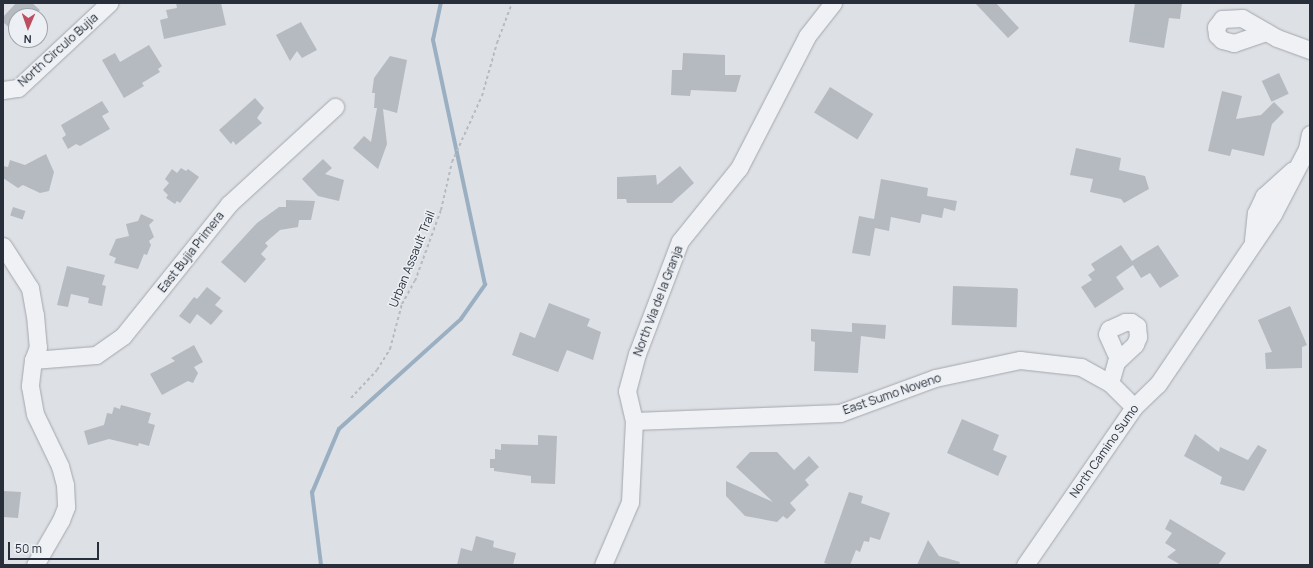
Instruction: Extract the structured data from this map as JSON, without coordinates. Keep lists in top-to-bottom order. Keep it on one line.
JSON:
{"streets":{"street":["North Circulo Bujia","East Bujia Primera","North Via de la Granja","East Sumo Noveno","North Camino Sumo"],"path":["Urban Assault Trail"]},"crossings":[["North Via de la Granja","East Sumo Noveno"],["East Sumo Noveno","North Camino Sumo"]],"scale_bar":"50 m","north":"bottom"}
